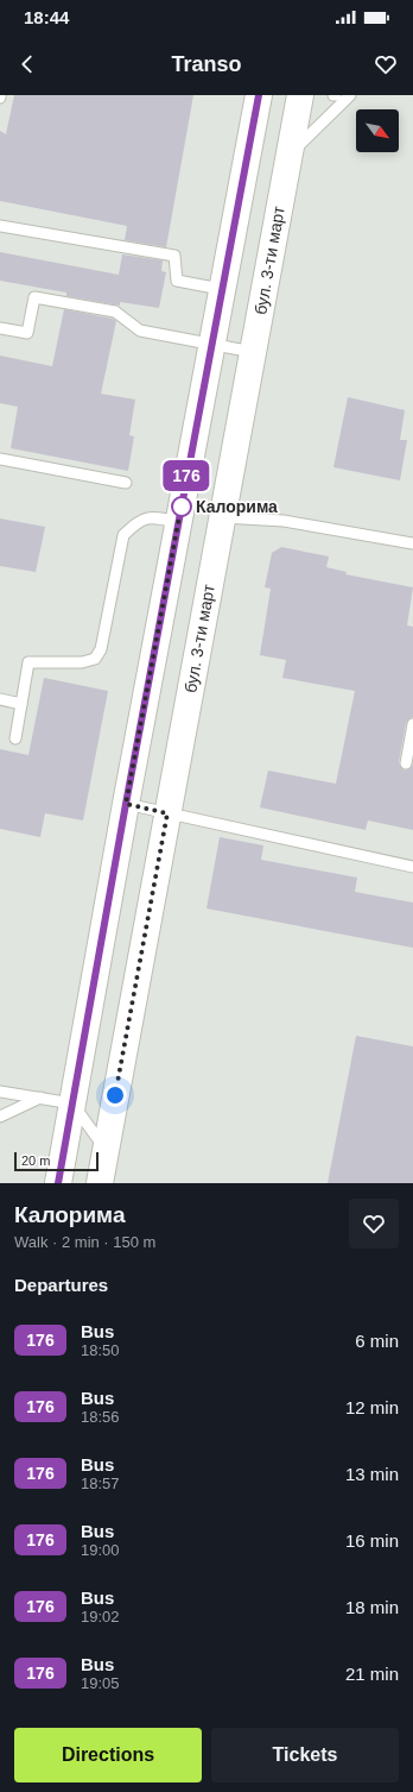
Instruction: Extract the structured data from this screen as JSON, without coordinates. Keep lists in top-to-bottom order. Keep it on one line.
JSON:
{"streets":{"main road":["бул. 3-ти март"]},"places":["Калорима"],"lines":["bus line 176"],"scale_bar":"20 m","north":"bottom right","page":{"status":"18:44","header":"Transo","on_map":"176","scale":"20 m","heading":[["Калорима","Walk · 2 min · 150 m"],"Departures"],"list":[{"mark":"176","name":"Bus","note":"18:50","value":"6 min"},{"mark":"176","name":"Bus","note":"18:56","value":"12 min"},{"mark":"176","name":"Bus","note":"18:57","value":"13 min"},{"mark":"176","name":"Bus","note":"19:00","value":"16 min"},{"mark":"176","name":"Bus","note":"19:02","value":"18 min"},{"mark":"176","name":"Bus","note":"19:05","value":"21 min"}],"buttons":["Directions","Tickets"]}}
